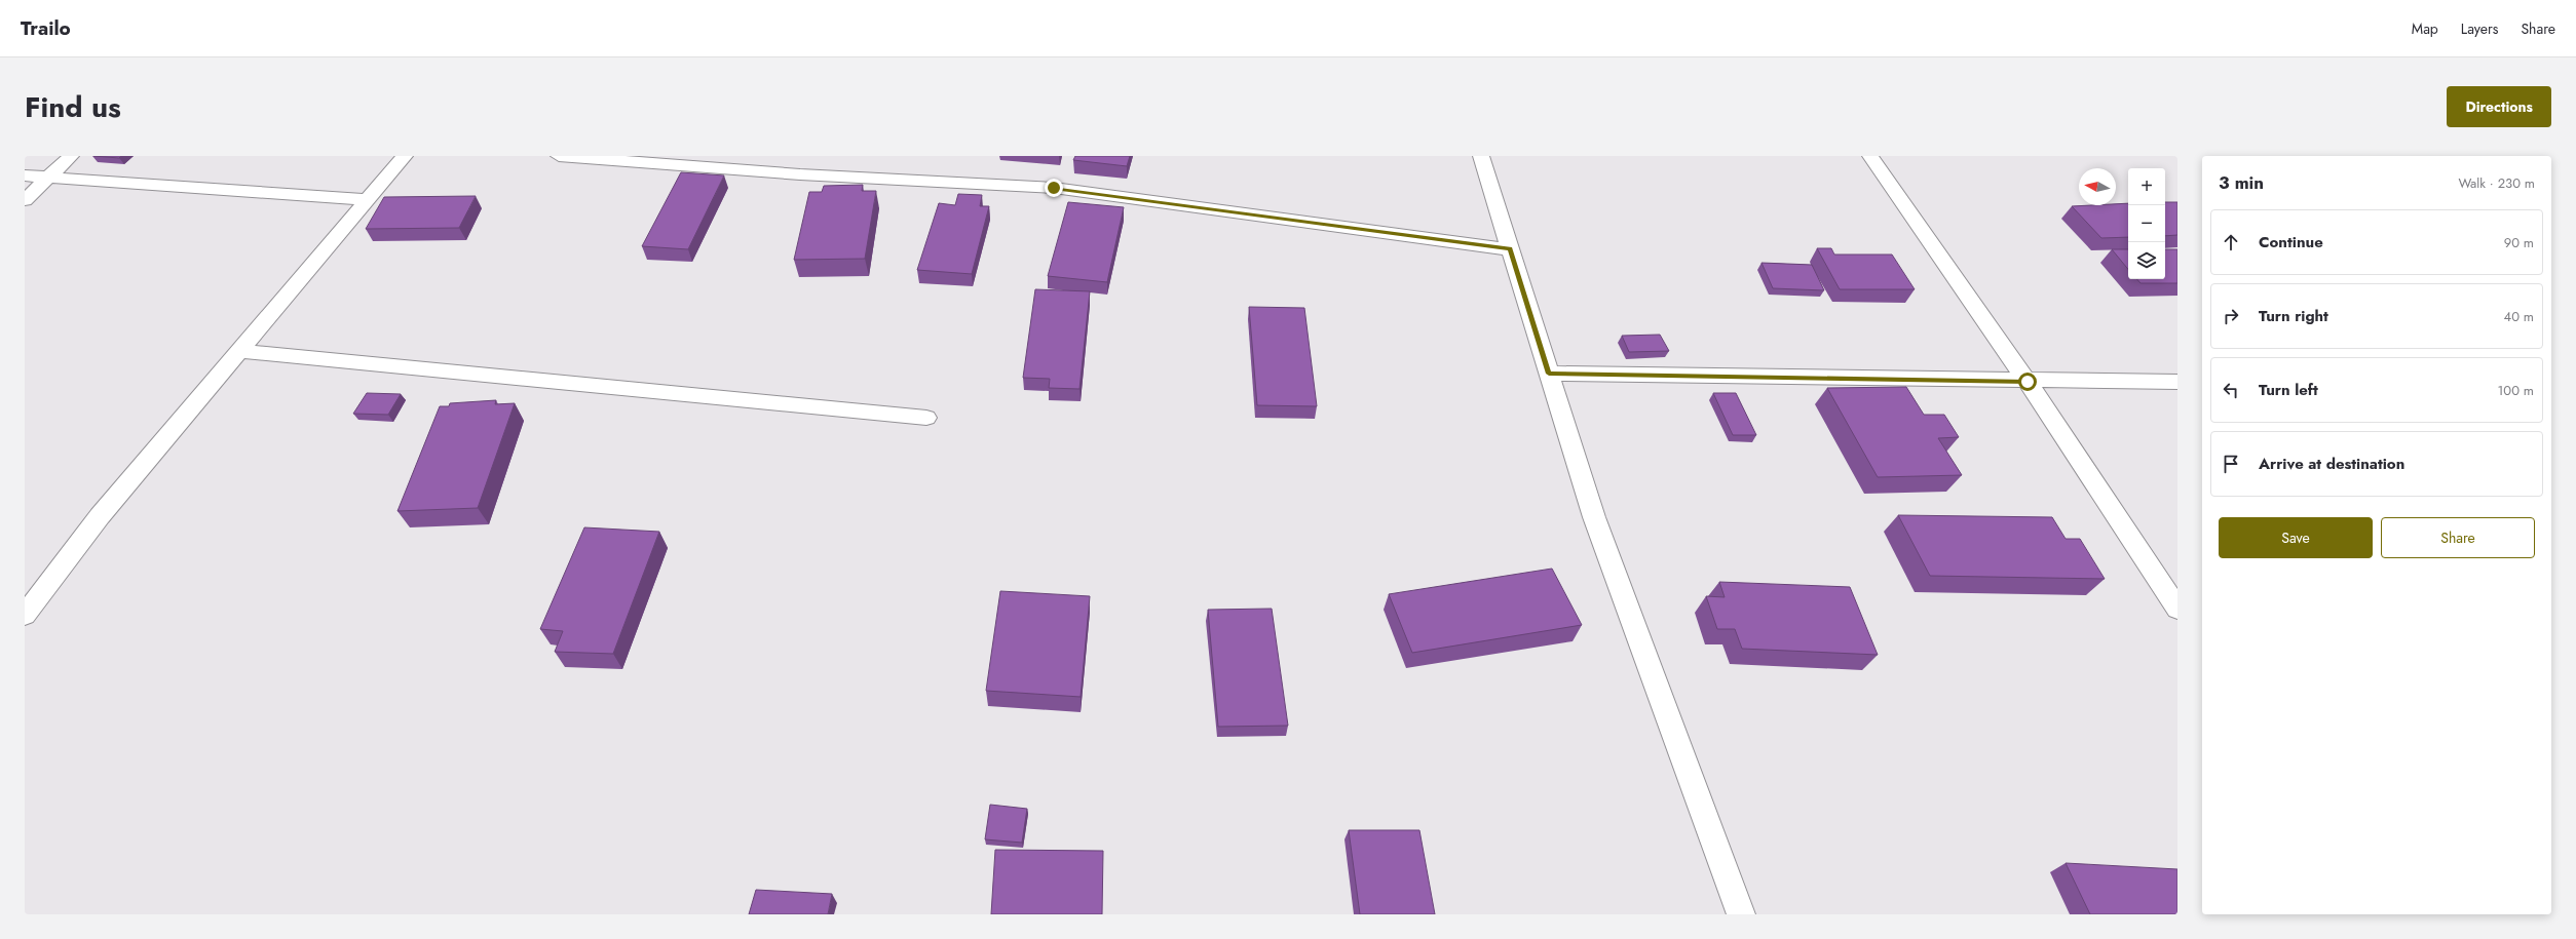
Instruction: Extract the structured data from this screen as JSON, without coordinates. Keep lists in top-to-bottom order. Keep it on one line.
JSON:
{"north":"left","page":{"header":"Trailo","nav":["Map","Layers","Share"],"title":"Find us","buttons":["Directions",["Save","Share"]],"heading":["3 min","Walk · 230 m"],"map_buttons":["+","−"],"list":[["Continue","90 m"],["Turn right","40 m"],["Turn left","100 m"],"Arrive at destination"]}}
